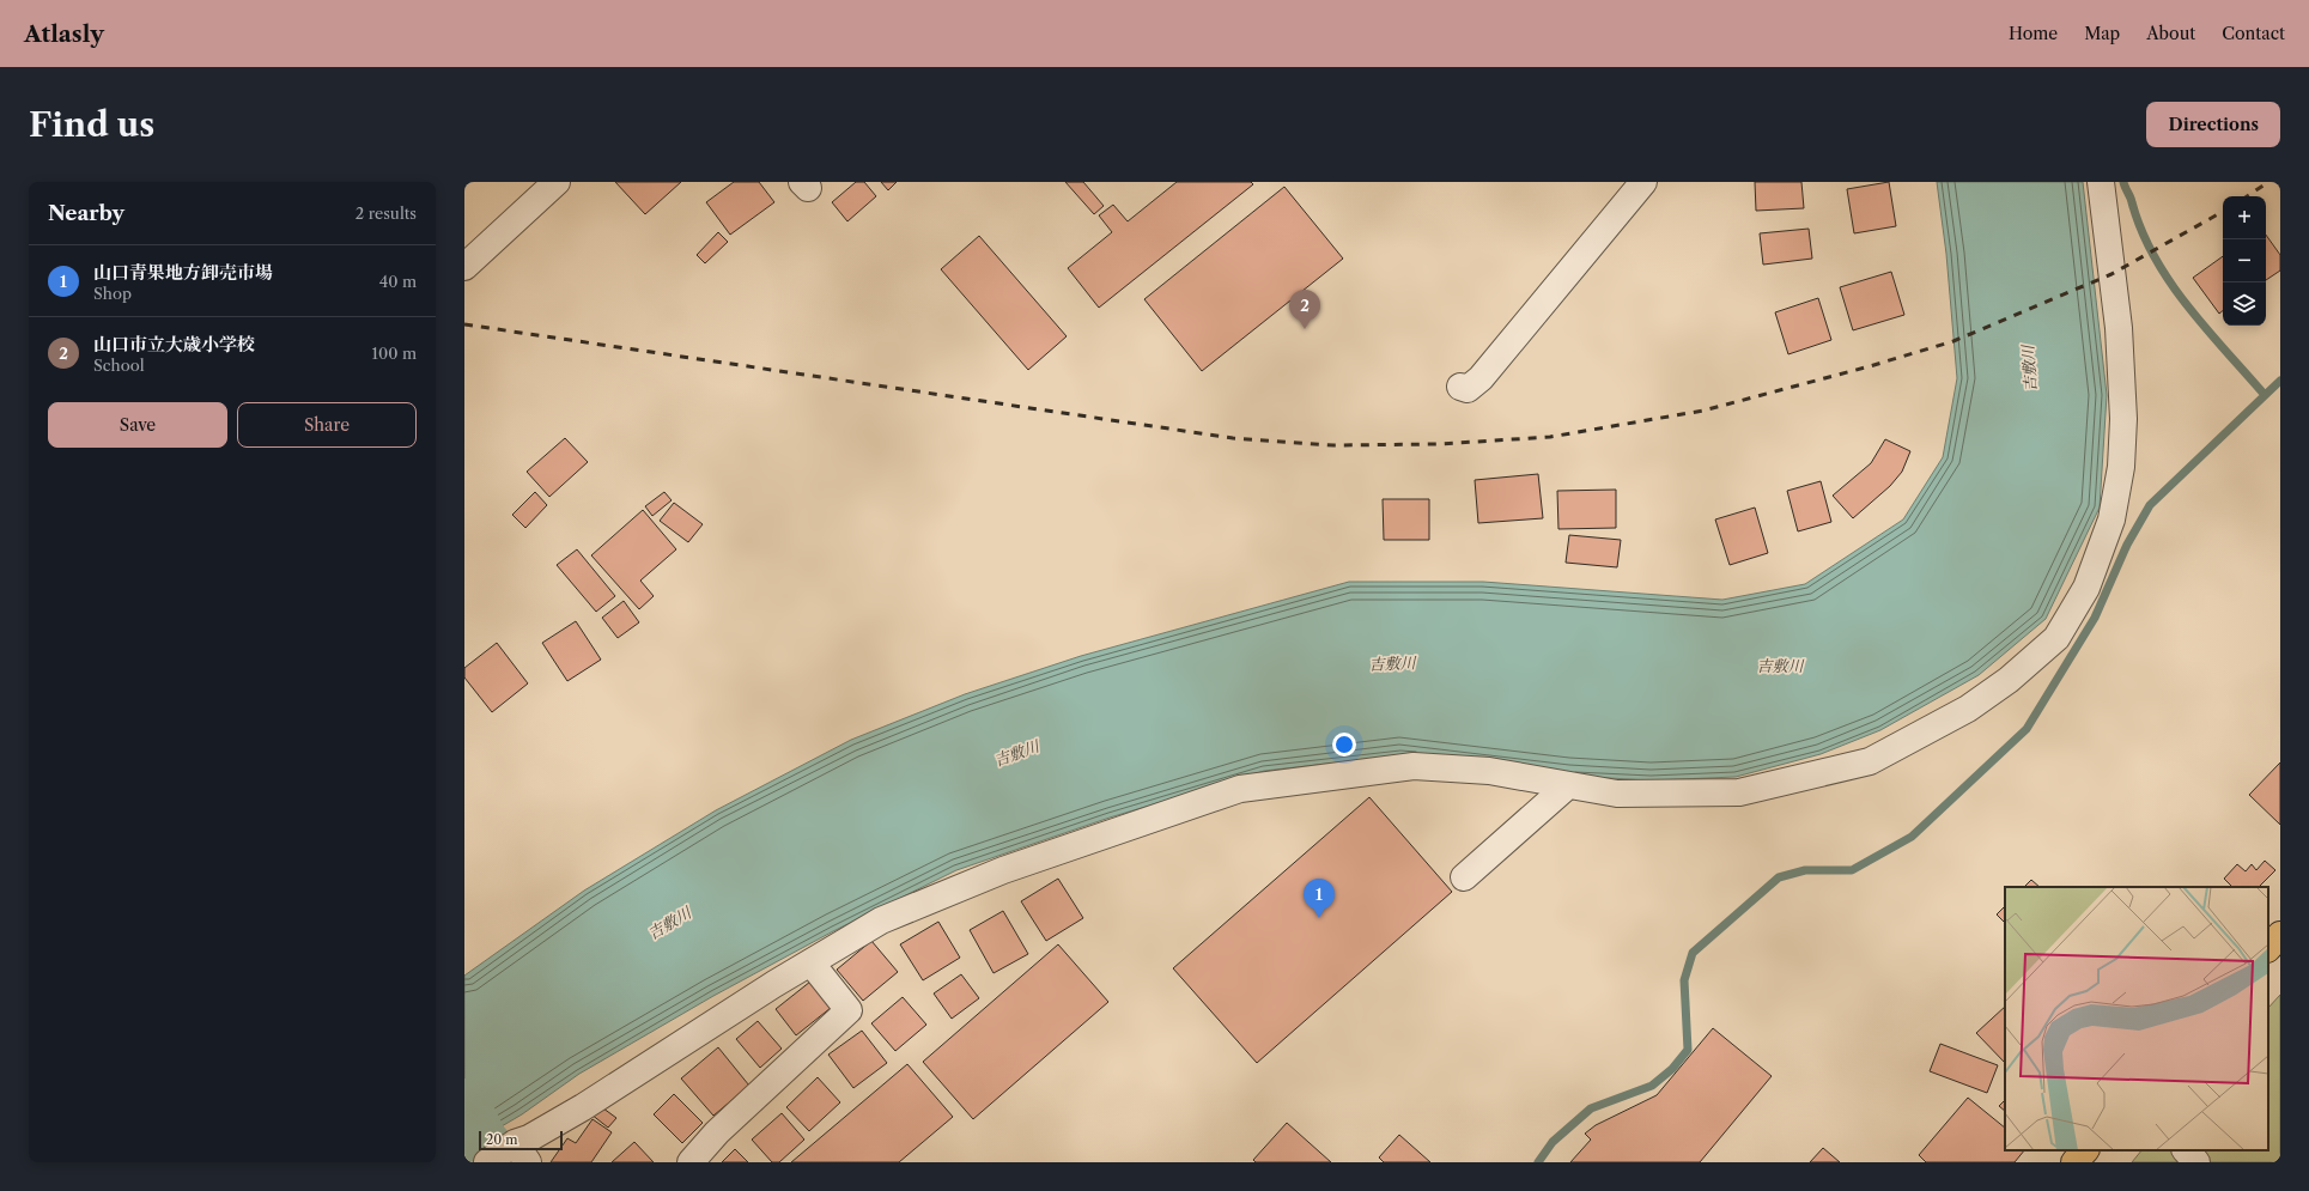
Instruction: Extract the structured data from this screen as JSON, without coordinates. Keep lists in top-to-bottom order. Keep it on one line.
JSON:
{"water":["吉敷川"],"scale_bar":"20 m","page":{"header":"Atlasly","nav":["Home","Map","About","Contact"],"buttons":["Directions",["Save","Share"]],"title":"Find us","heading":["Nearby","2 results"],"map_buttons":["+","−"],"list":[{"mark":"1","name":"山口青果地方卸売市場","note":"Shop","value":"40 m"},{"mark":"2","name":"山口市立大歳小学校","note":"School","value":"100 m"}],"pins":["2","1"],"scale":"20 m"}}
